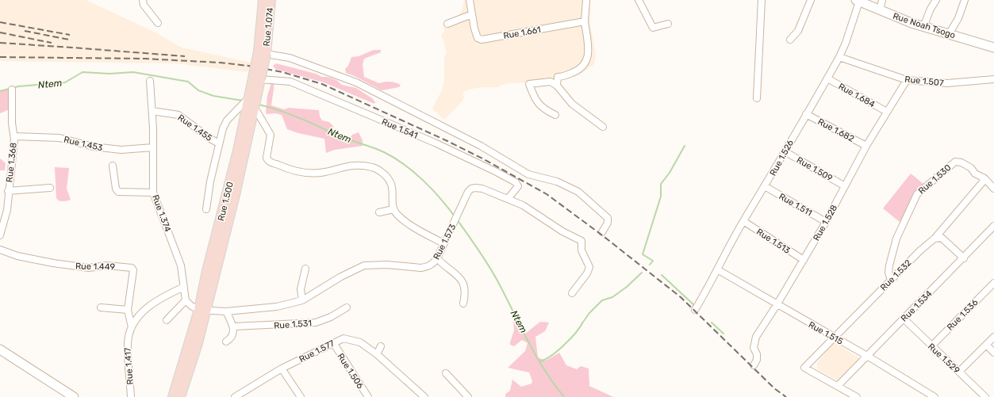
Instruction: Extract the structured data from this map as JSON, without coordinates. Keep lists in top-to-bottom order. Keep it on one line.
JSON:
{"streets":{"main road":["Rue Noah Tsogo","Rue 1.074","Rue 1.500"],"street":["Rue 1.661","Rue 1.507","Rue 1.684","Rue 1.455","Rue 1.541","Rue 1.682","Rue 1.453","Rue 1.526","Rue 1.368","Rue 1.509","Rue 1.530","Rue 1.511","Rue 1.374","Rue 1.528","Rue 1.513","Rue 1.573","Rue 1.449","Rue 1.532","Rue 1.534","Rue 1.536","Rue 1.531","Rue 1.515","Rue 1.577","Rue 1.529","Rue 1.417","Rue 1.506"]},"crossings":[["Rue Noah Tsogo","Rue 1.526"],["Rue 1.074","Rue 1.541"],["Rue 1.074","Rue 1.500"],["Rue 1.507","Rue 1.526"],["Rue 1.507","Rue 1.528"],["Rue 1.684","Rue 1.526"],["Rue 1.684","Rue 1.528"],["Rue 1.455","Rue 1.374"],["Rue 1.541","Rue 1.500"],["Rue 1.541","Rue 1.573"],["Rue 1.682","Rue 1.526"],["Rue 1.682","Rue 1.528"],["Rue 1.453","Rue 1.368"],["Rue 1.453","Rue 1.374"],["Rue 1.526","Rue 1.509"],["Rue 1.526","Rue 1.511"],["Rue 1.526","Rue 1.513"],["Rue 1.526","Rue 1.515"],["Rue 1.509","Rue 1.528"],["Rue 1.530","Rue 1.532"],["Rue 1.500","Rue 1.573"],["Rue 1.511","Rue 1.528"],["Rue 1.374","Rue 1.417"],["Rue 1.528","Rue 1.513"],["Rue 1.528","Rue 1.515"],["Rue 1.449","Rue 1.417"],["Rue 1.532","Rue 1.534"],["Rue 1.532","Rue 1.515"],["Rue 1.534","Rue 1.515"],["Rue 1.534","Rue 1.529"],["Rue 1.536","Rue 1.529"],["Rue 1.577","Rue 1.506"]],"water":["Ntem"]}
